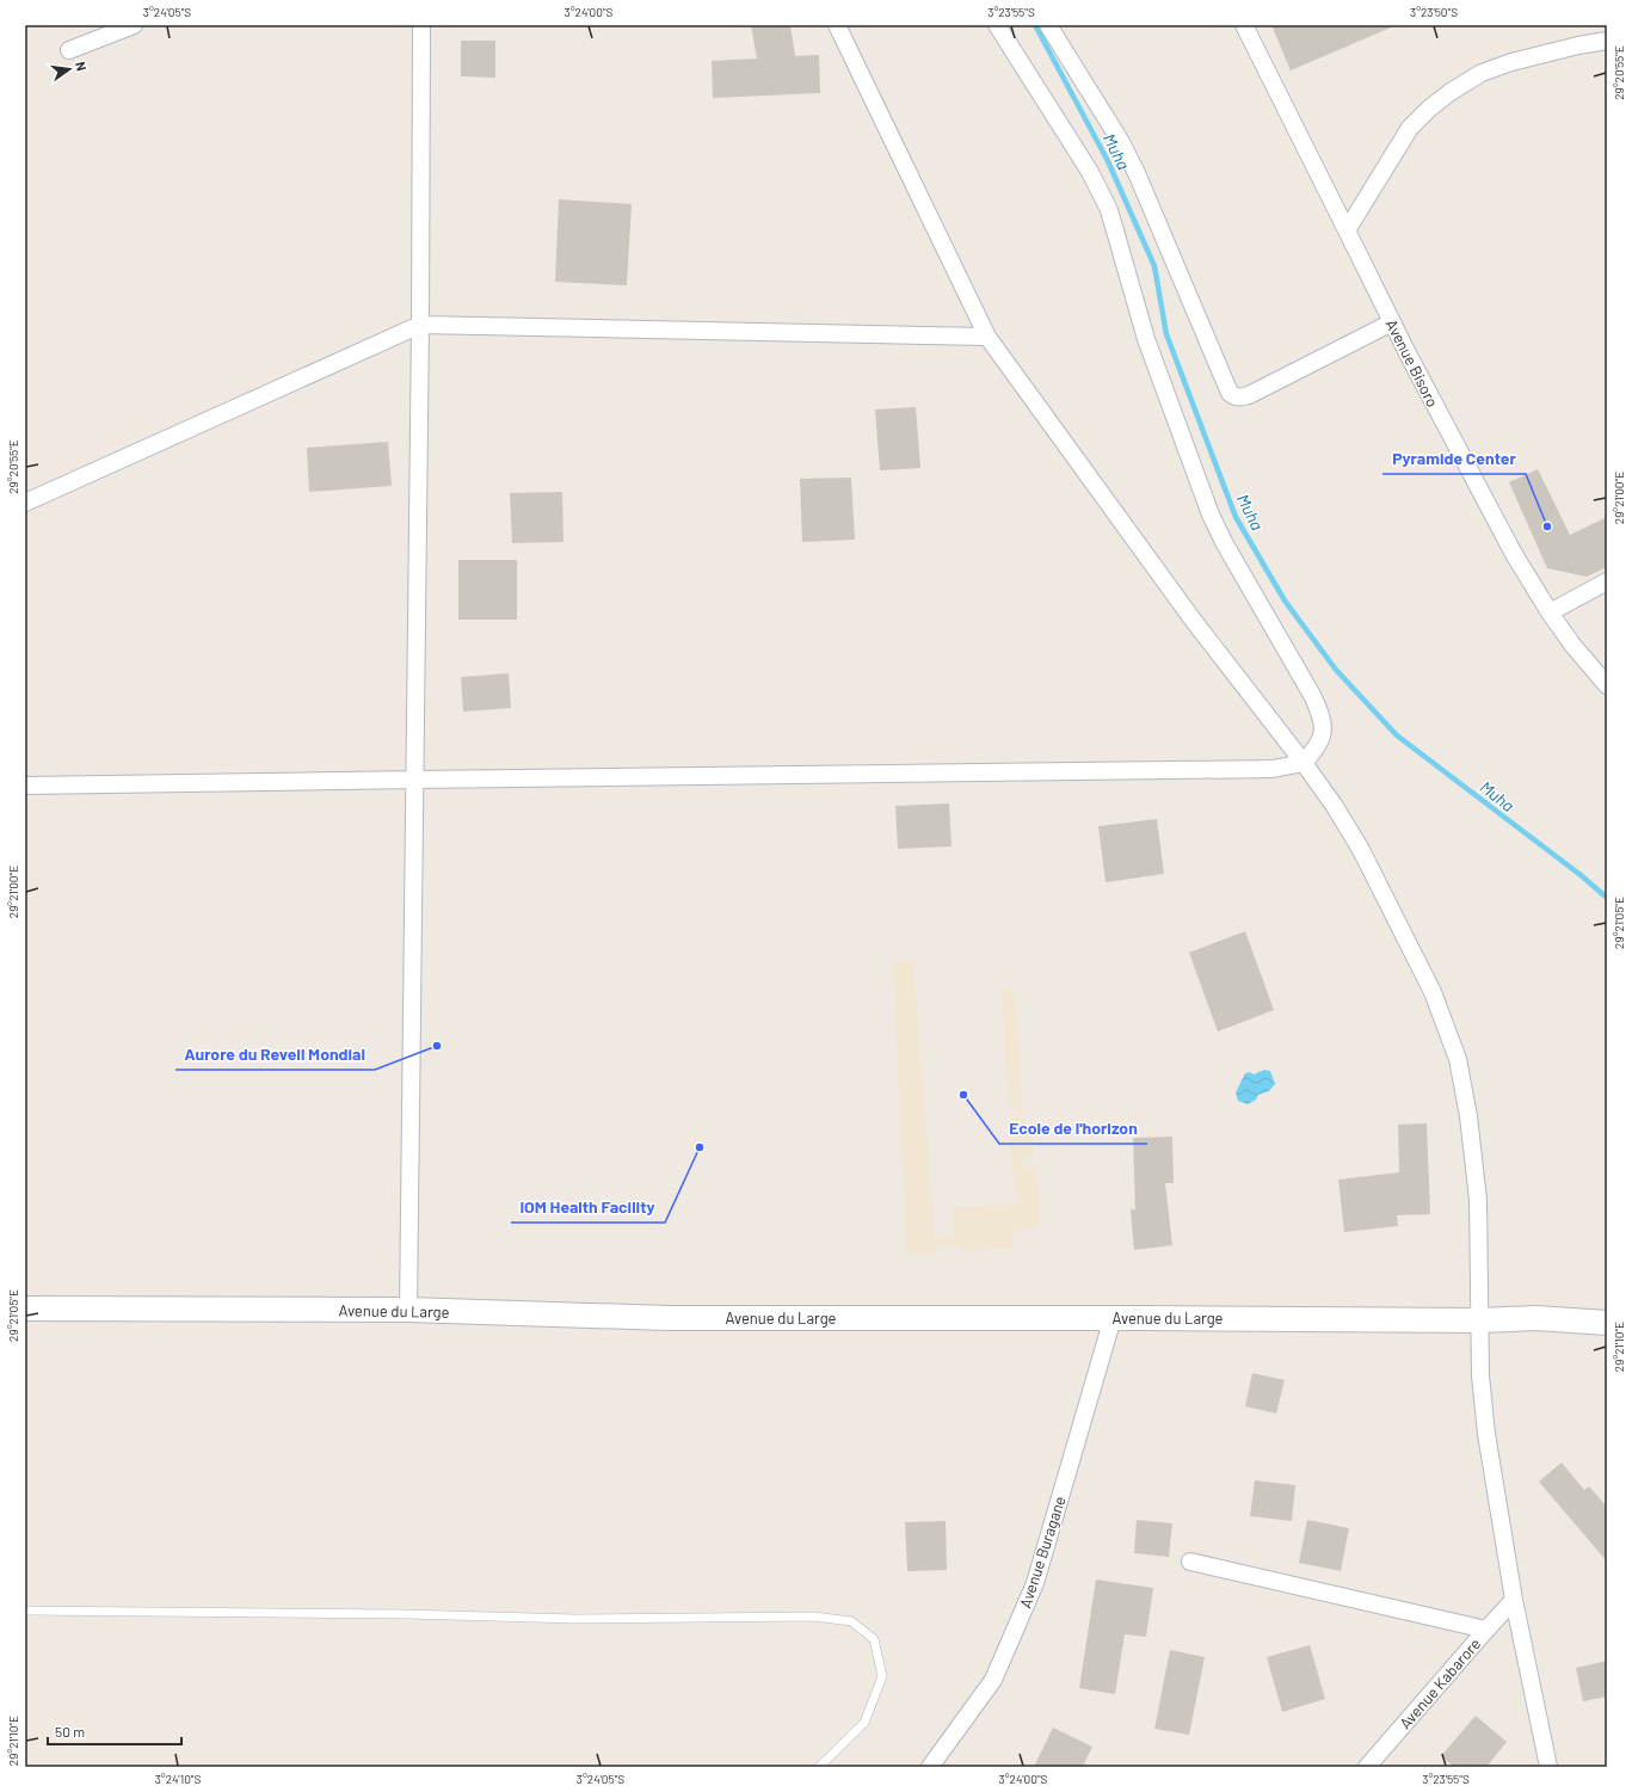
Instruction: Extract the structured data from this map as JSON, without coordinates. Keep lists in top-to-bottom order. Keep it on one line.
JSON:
{"streets":{"main road":["Avenue du Large"],"street":["Avenue Bisoro","Avenue Buragane","Avenue Kabarore"]},"crossings":[["Avenue du Large","Avenue Buragane"]],"water":["Muha"],"places":["Pyramide Center","Aurore du Reveil Mondial","Ecole de l'horizon","IOM Health Facility"],"scale_bar":"50 m","north":"right","coordinates":["3°24'05\"S","3°24'00\"S","3°23'55\"S","3°23'50\"S","29°20'55\"E","29°21'00\"E","29°21'05\"E","29°21'10\"E","3°24'10\"S"]}
